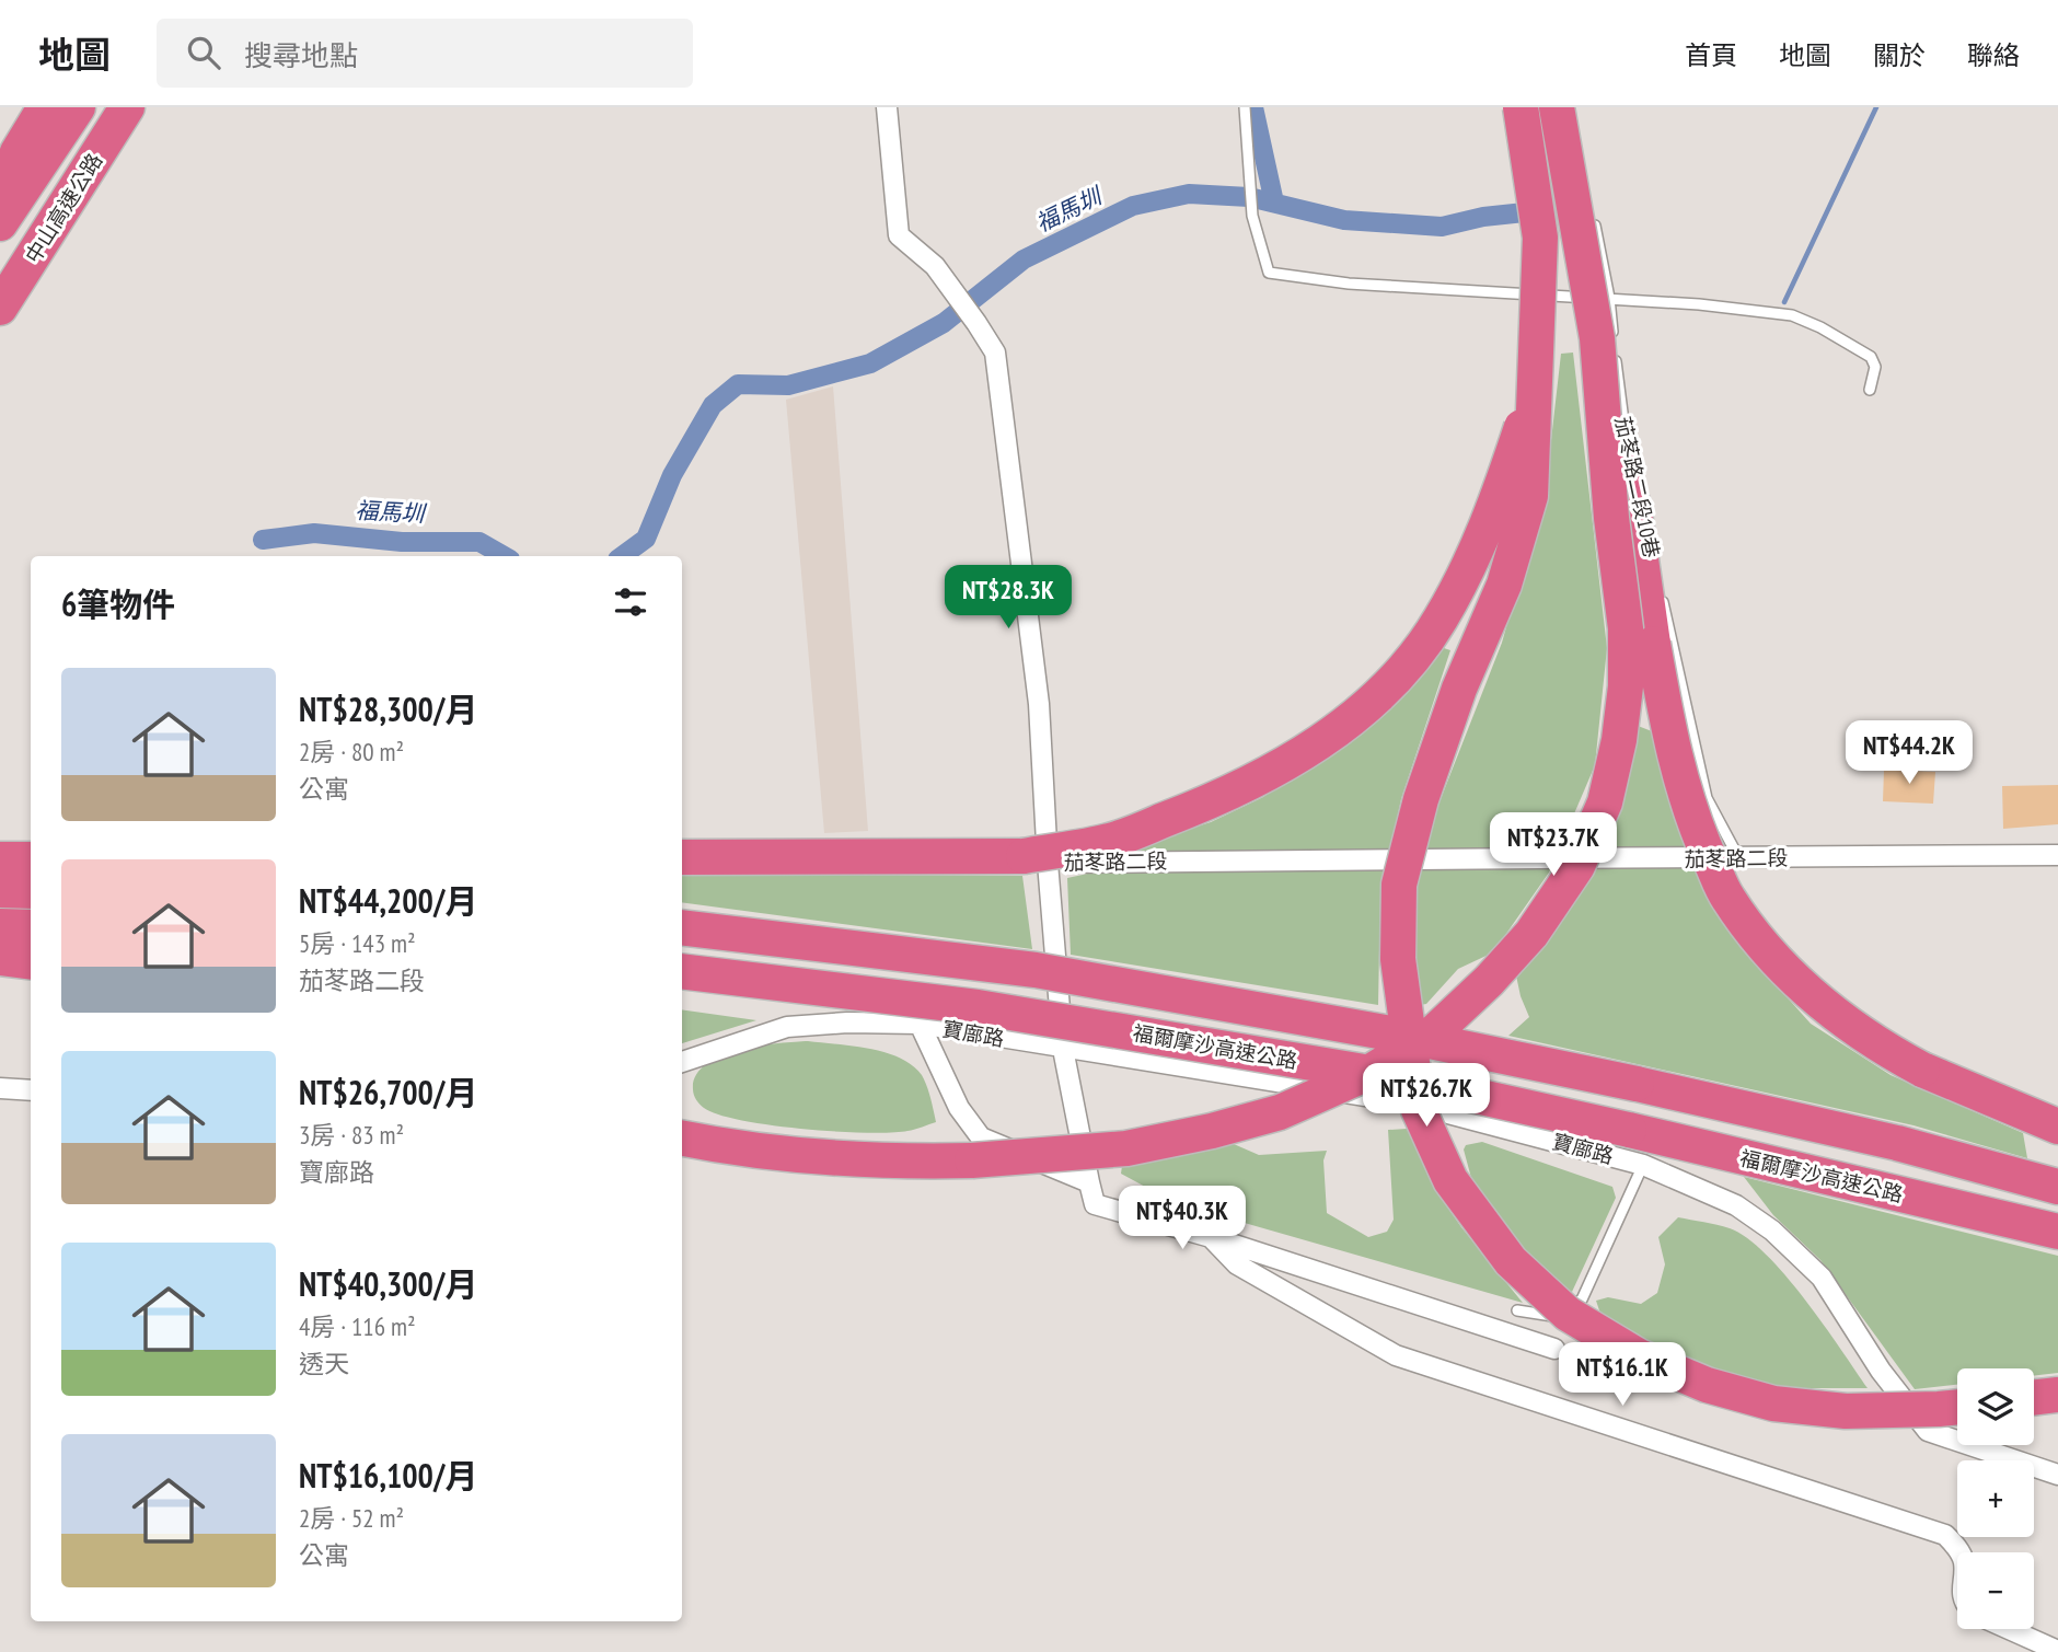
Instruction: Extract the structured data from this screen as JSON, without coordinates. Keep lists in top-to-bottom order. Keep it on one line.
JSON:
{"streets":{"highway":["中山高速公路","福爾摩沙高速公路"],"street":["茄苳路二段","寶廍路"],"lane":["茄苳路二段10巷"]},"water":["福馬圳"],"page":{"header":"地圖","search":"搜尋地點","nav":["首頁","地圖","關於","聯絡"],"heading":"6筆物件","price":["NT$28.3K","NT$44.2K","NT$23.7K","NT$26.7K","NT$40.3K","NT$16.1K"],"list":[{"name":"NT$28,300/月","note":"2房 · 80 m² · 公寓"},{"name":"NT$44,200/月","note":"5房 · 143 m² · 茄苳路二段"},{"name":"NT$26,700/月","note":"3房 · 83 m² · 寶廍路"},{"name":"NT$40,300/月","note":"4房 · 116 m² · 透天"},{"name":"NT$16,100/月","note":"2房 · 52 m² · 公寓"}],"map_buttons":["+","−"]}}
